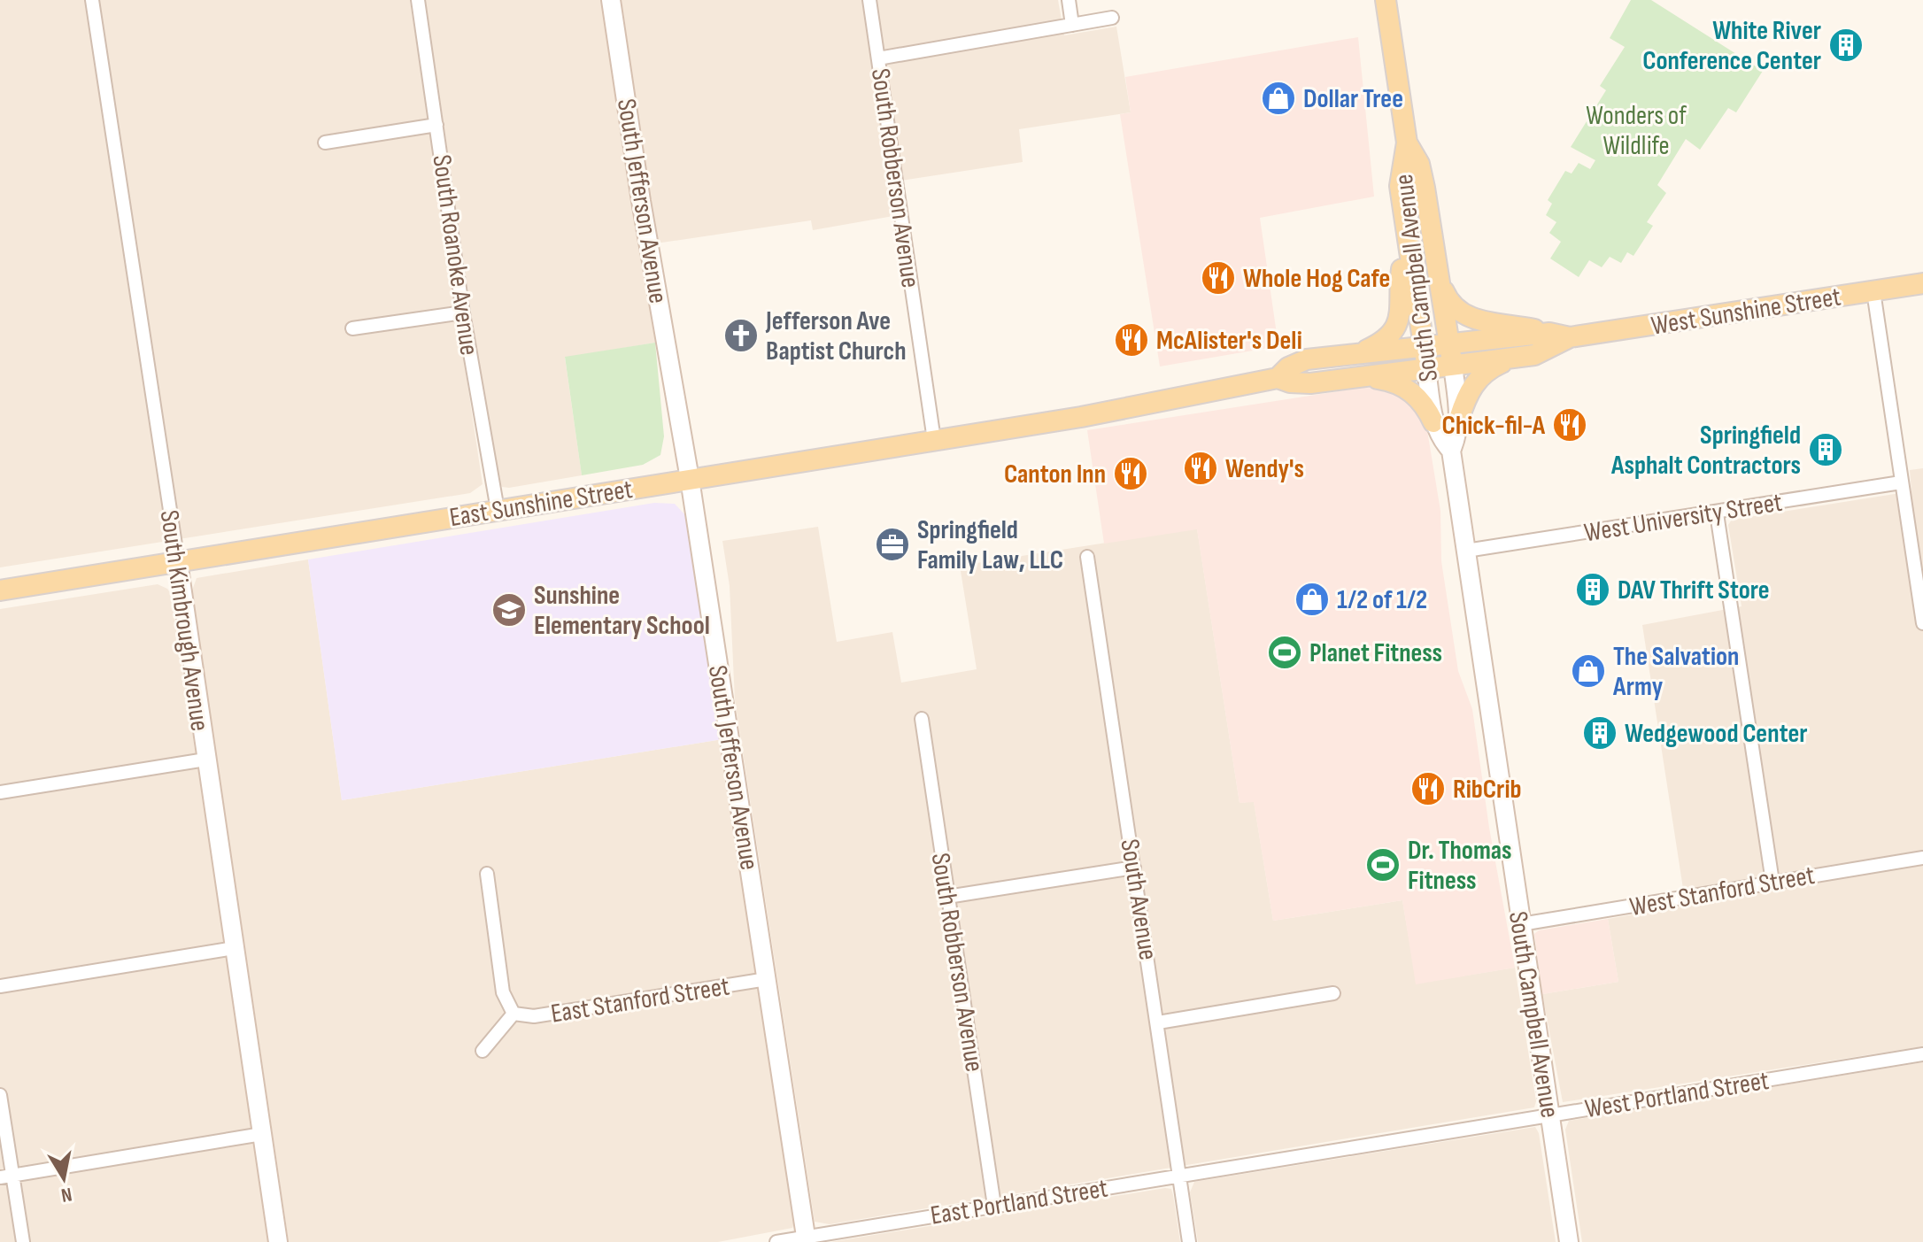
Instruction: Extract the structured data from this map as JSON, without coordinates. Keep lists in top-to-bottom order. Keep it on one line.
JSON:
{"streets":{"main road":["South Jefferson Avenue","South Campbell Avenue","West Sunshine Street","East Sunshine Street","South Kimbrough Avenue"],"street":["South Robberson Avenue","South Roanoke Avenue","West University Street","West Stanford Street","South Avenue","East Stanford Street","West Portland Street","East Portland Street"]},"crossings":[["South Robberson Avenue","East Sunshine Street"],["South Robberson Avenue","East Portland Street"],["South Jefferson Avenue","East Sunshine Street"],["South Jefferson Avenue","East Stanford Street"],["South Jefferson Avenue","East Portland Street"],["South Roanoke Avenue","East Sunshine Street"],["South Campbell Avenue","West Sunshine Street"],["South Campbell Avenue","West University Street"],["South Campbell Avenue","West Stanford Street"],["South Campbell Avenue","West Portland Street"],["West Sunshine Street","East Sunshine Street"],["East Sunshine Street","South Kimbrough Avenue"],["South Avenue","West Portland Street"],["South Avenue","East Portland Street"],["West Portland Street","East Portland Street"]],"parks":["Wonders of Wildlife"],"places":{"building":["White River Conference Center","Springfield Asphalt Contractors","DAV Thrift Store","Wedgewood Center"],"shop":["Dollar Tree","1/2 of 1/2","The Salvation Army"],"restaurant":["Whole Hog Cafe","McAlister's Deli","Chick-fil-A","Wendy's","Canton Inn","RibCrib"],"church":["Jefferson Ave Baptist Church"],"office":["Springfield Family Law, LLC"],"school or university":["Sunshine Elementary School"],"sports":["Planet Fitness","Dr. Thomas Fitness"]},"north":"bottom"}
